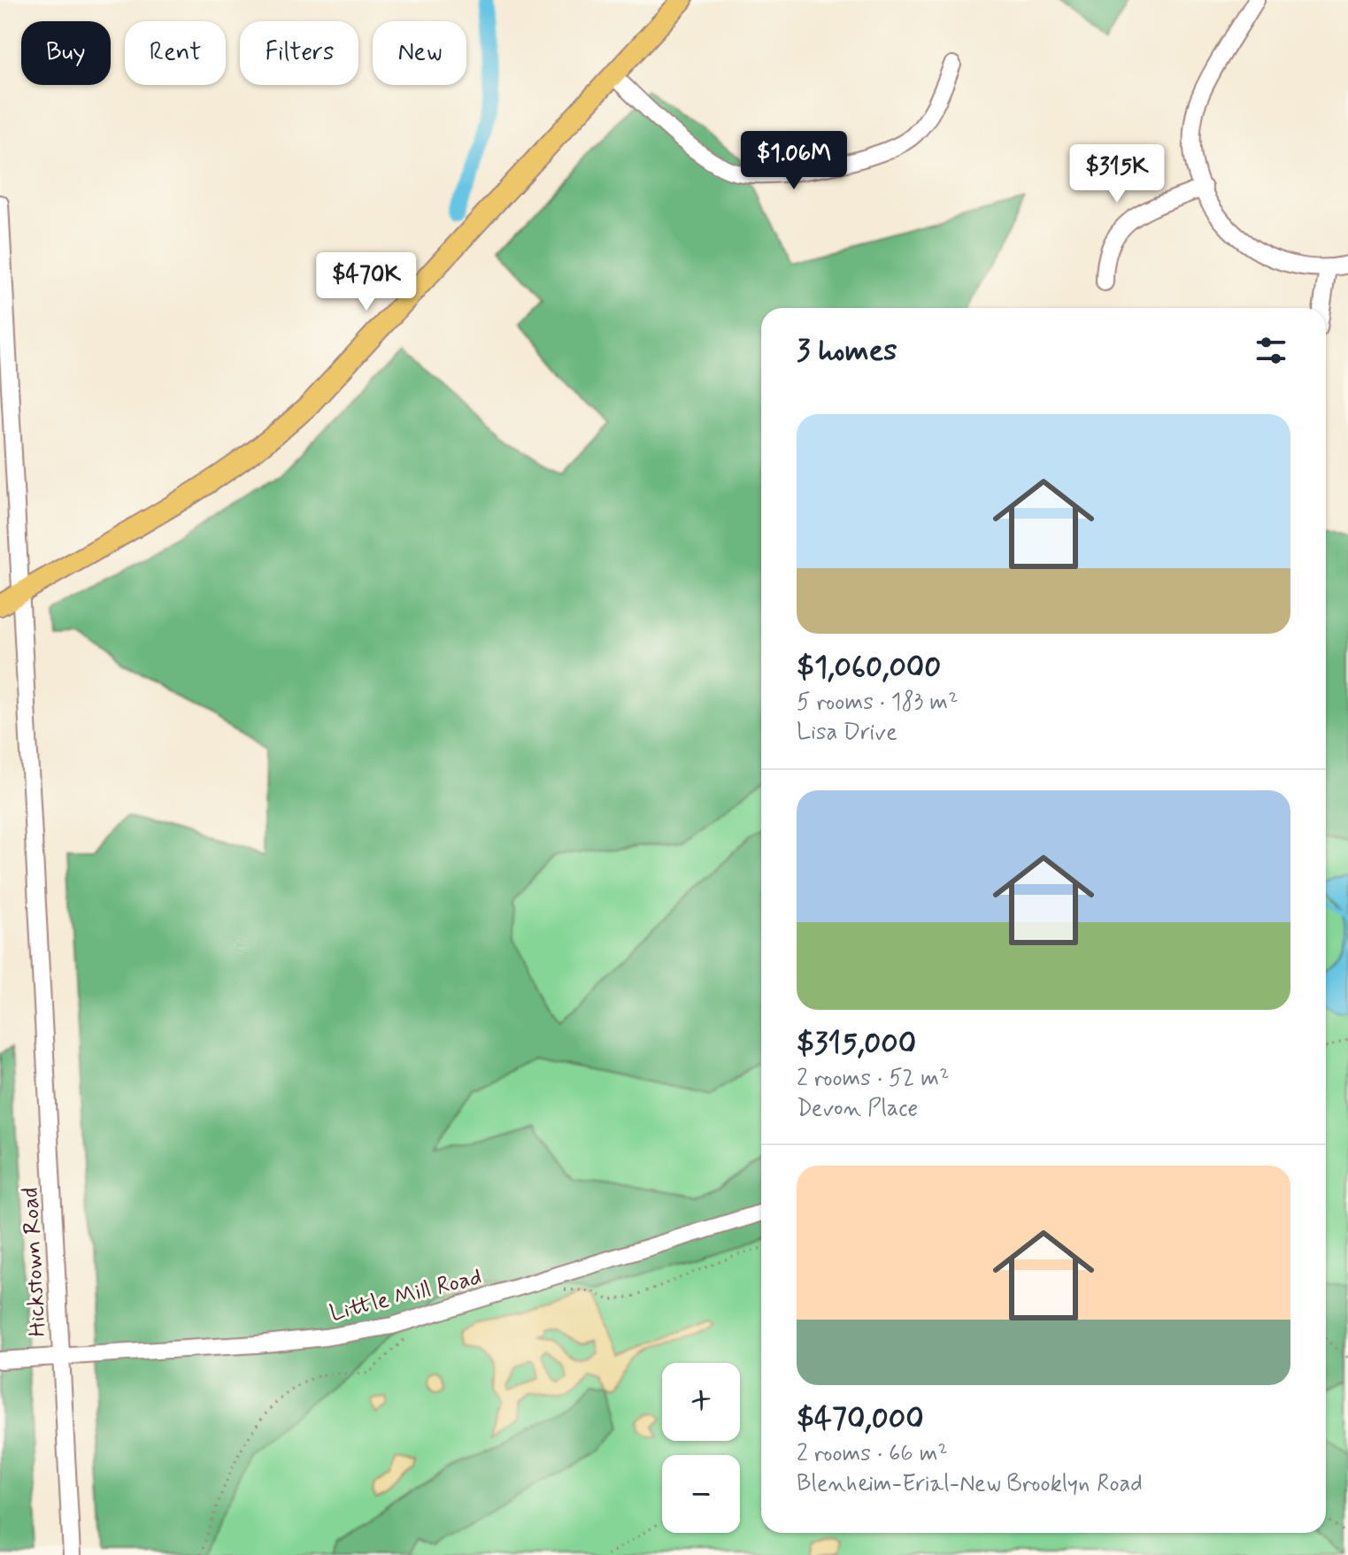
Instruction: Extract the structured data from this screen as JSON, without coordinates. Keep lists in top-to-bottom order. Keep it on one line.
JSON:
{"streets":{"street":["Hickstown Road","Little Mill Road"]},"crossings":[["Hickstown Road","Little Mill Road"]],"page":{"chip":["Buy","Rent","Filters","New"],"price":["$1.06M","$315K","$470K"],"heading":"3 homes","list":[{"name":"$1,060,000","note":"5 rooms · 183 m² · Lisa Drive"},{"name":"$315,000","note":"2 rooms · 52 m² · Devon Place"},{"name":"$470,000","note":"2 rooms · 66 m² · Blenheim-Erial-New Brooklyn Road"}],"map_buttons":["+","−"]}}
